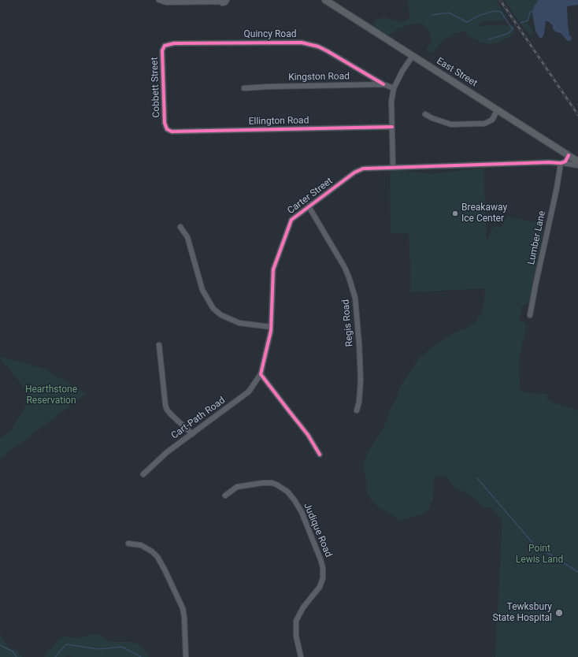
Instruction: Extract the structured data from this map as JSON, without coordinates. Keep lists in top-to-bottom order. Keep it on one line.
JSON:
{"streets":{"main road":["East Street"],"street":["Quincy Road","Kingston Road","Cobbett Street","Ellington Road","Carter Street","Lumber Lane","Regis Road","Cart-Path Road","Judique Road"]},"crossings":[["Quincy Road","Kingston Road"],["Quincy Road","Cobbett Street"],["Cobbett Street","Ellington Road"],["Carter Street","Lumber Lane"],["Carter Street","Regis Road"],["Carter Street","Cart-Path Road"]],"parks":["Hearthstone Reservation","Point Lewis Land"],"places":["Breakaway Ice Center","Tewksbury State Hospital"]}
